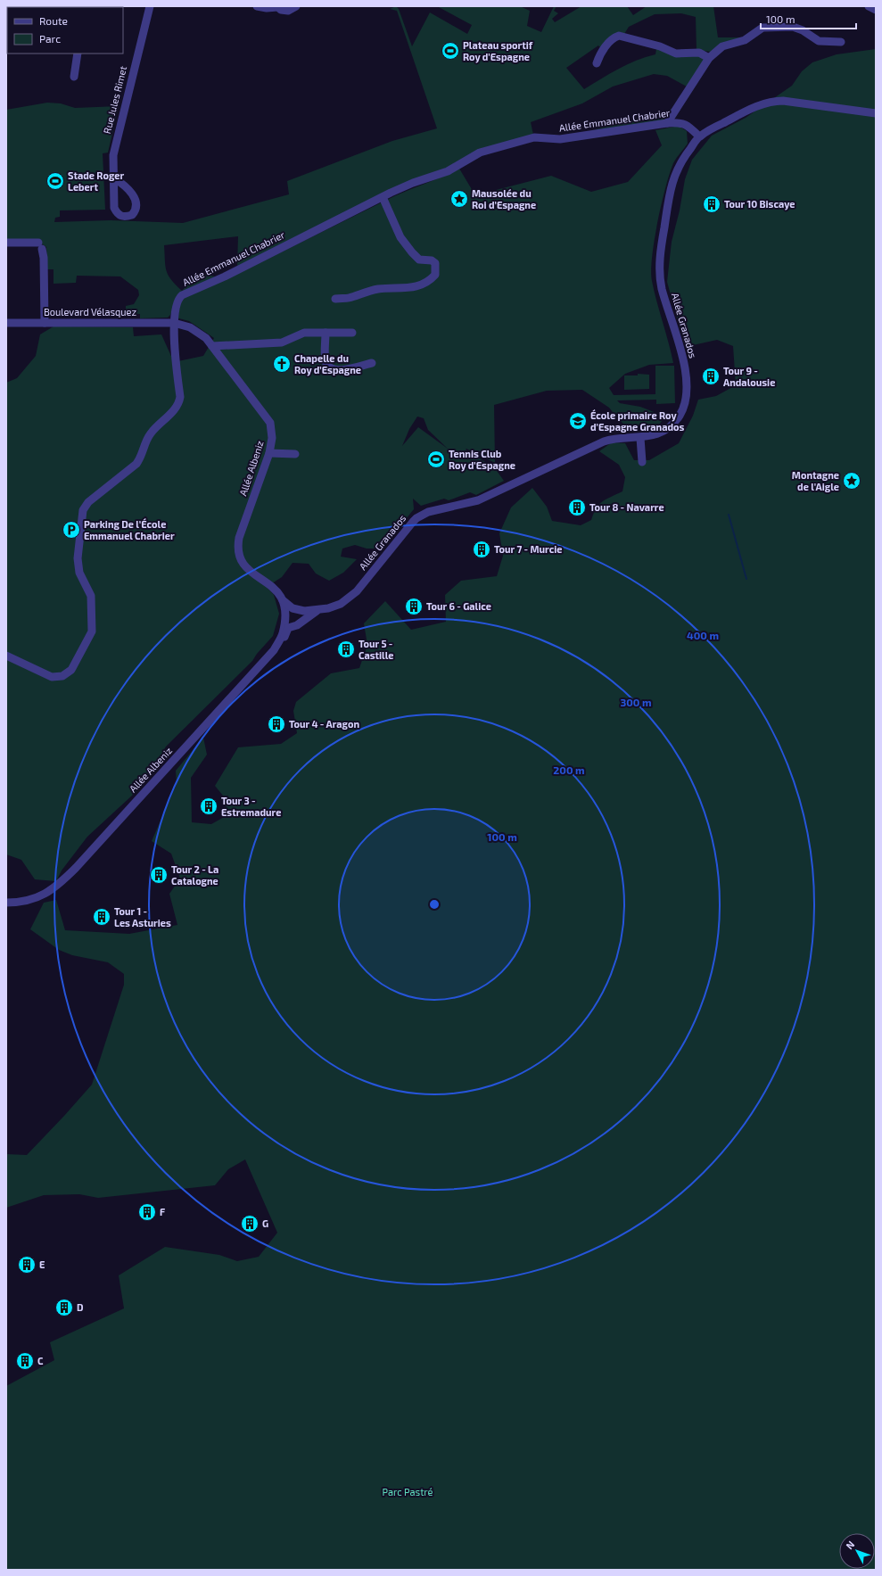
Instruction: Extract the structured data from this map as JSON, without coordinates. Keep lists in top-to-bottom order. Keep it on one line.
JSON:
{"streets":{"street":["Rue Jules Rimet","Allée Emmanuel Chabrier","Boulevard Vélasquez","Allée Granados","Allée Albeniz"]},"crossings":[["Allée Emmanuel Chabrier","Boulevard Vélasquez"],["Allée Emmanuel Chabrier","Allée Granados"],["Allée Emmanuel Chabrier","Allée Albeniz"],["Boulevard Vélasquez","Allée Albeniz"],["Allée Granados","Allée Albeniz"]],"parks":["Parc Pastré"],"places":{"sports":["Plateau sportif Roy d'Espagne","Stade Roger Lebert","Tennis Club Roy d'Espagne"],"place":["Mausolée du Roi d’Espagne","Montagne de l'Aigle"],"building":["Tour 10 Biscaye","Tour 9 - Andalousie","Tour 8 - Navarre","Tour 7 - Murcie","Tour 6 - Galice","Tour 5 - Castille","Tour 4 - Aragon","Tour 3 - Estremadure","Tour 2 - La Catalogne","Tour 1 - Les Asturies","F","G","E","D","C"],"church":["Chapelle du Roy d’Espagne"],"school or university":["École primaire Roy d'Espagne Granados"],"parking":["Parking De l’École Emmanuel Chabrier"]},"legend":["Route","Parc"],"scale_bar":"100 m","north":"top left","rings":["400 m","300 m","200 m","100 m"]}
